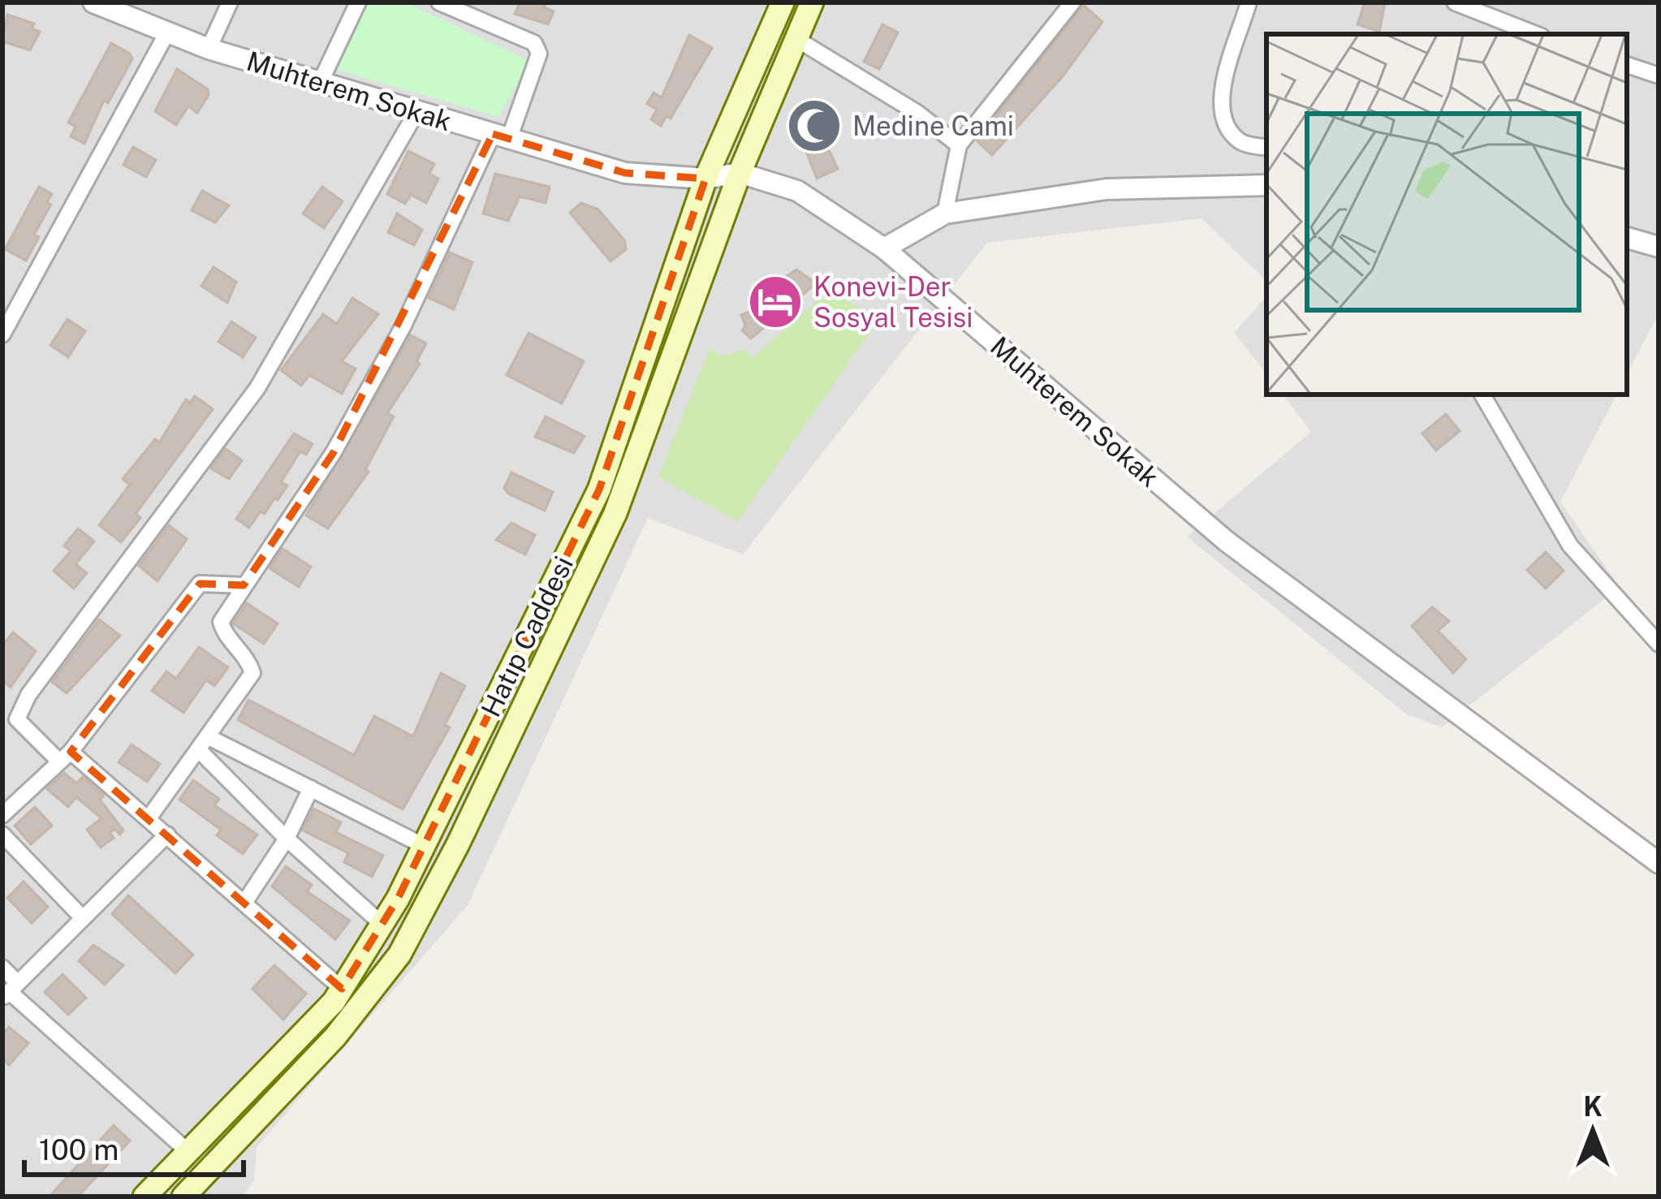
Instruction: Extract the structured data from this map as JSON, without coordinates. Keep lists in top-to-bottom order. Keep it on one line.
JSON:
{"streets":{"main road":["Hatıp Caddesi"],"street":["Muhterem Sokak"]},"crossings":[["Muhterem Sokak","Hatıp Caddesi"]],"places":{"mosque":["Medine Cami"],"hotel":["Konevi-Der Sosyal Tesisi"]},"scale_bar":"100 m","north":"top"}
